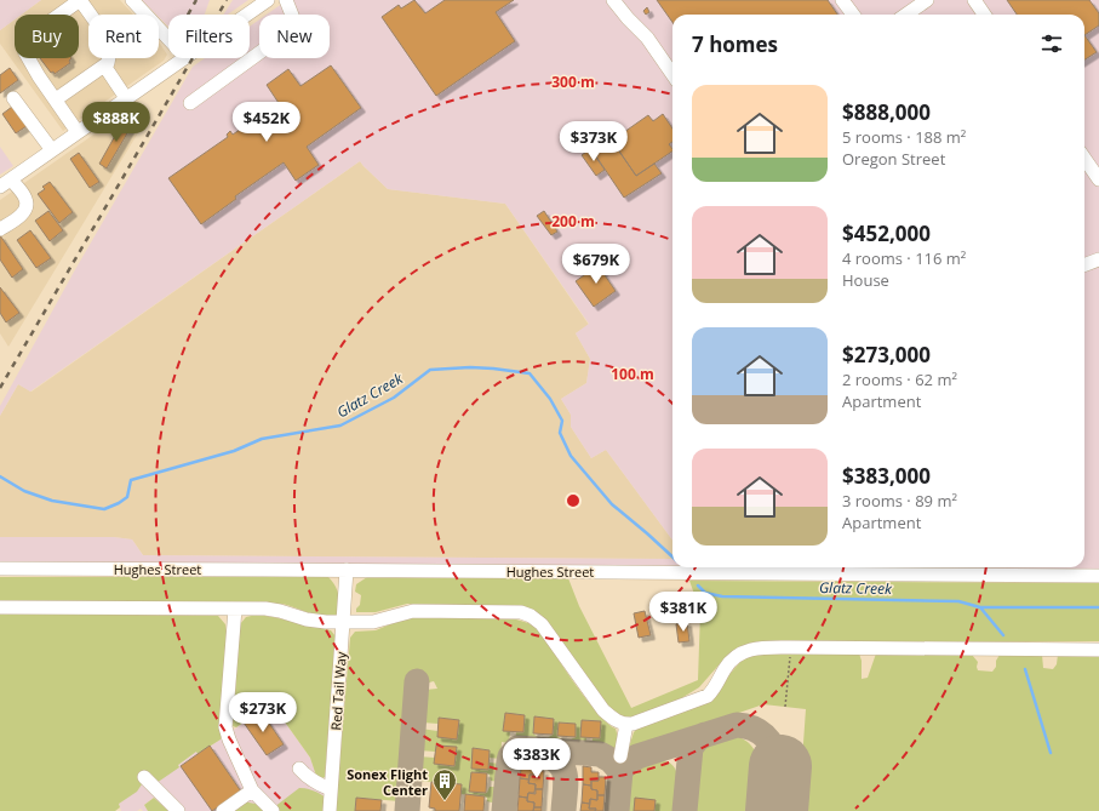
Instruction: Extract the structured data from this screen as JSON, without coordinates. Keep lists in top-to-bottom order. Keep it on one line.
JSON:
{"streets":{"street":["Hughes Street","Red Tail Way"]},"crossings":[["Hughes Street","Red Tail Way"]],"water":["Glatz Creek"],"places":{"building":["Sonex Flight Center"]},"page":{"chip":["Buy","Rent","Filters","New"],"heading":"7 homes","list":[{"name":"$888,000","note":"5 rooms · 188 m² · Oregon Street"},{"name":"$452,000","note":"4 rooms · 116 m² · House"},{"name":"$273,000","note":"2 rooms · 62 m² · Apartment"},{"name":"$383,000","note":"3 rooms · 89 m² · Apartment"}],"price":["$888K","$452K","$373K","$679K","$381K","$273K","$383K"]},"rings":["300 m","200 m","100 m"]}
